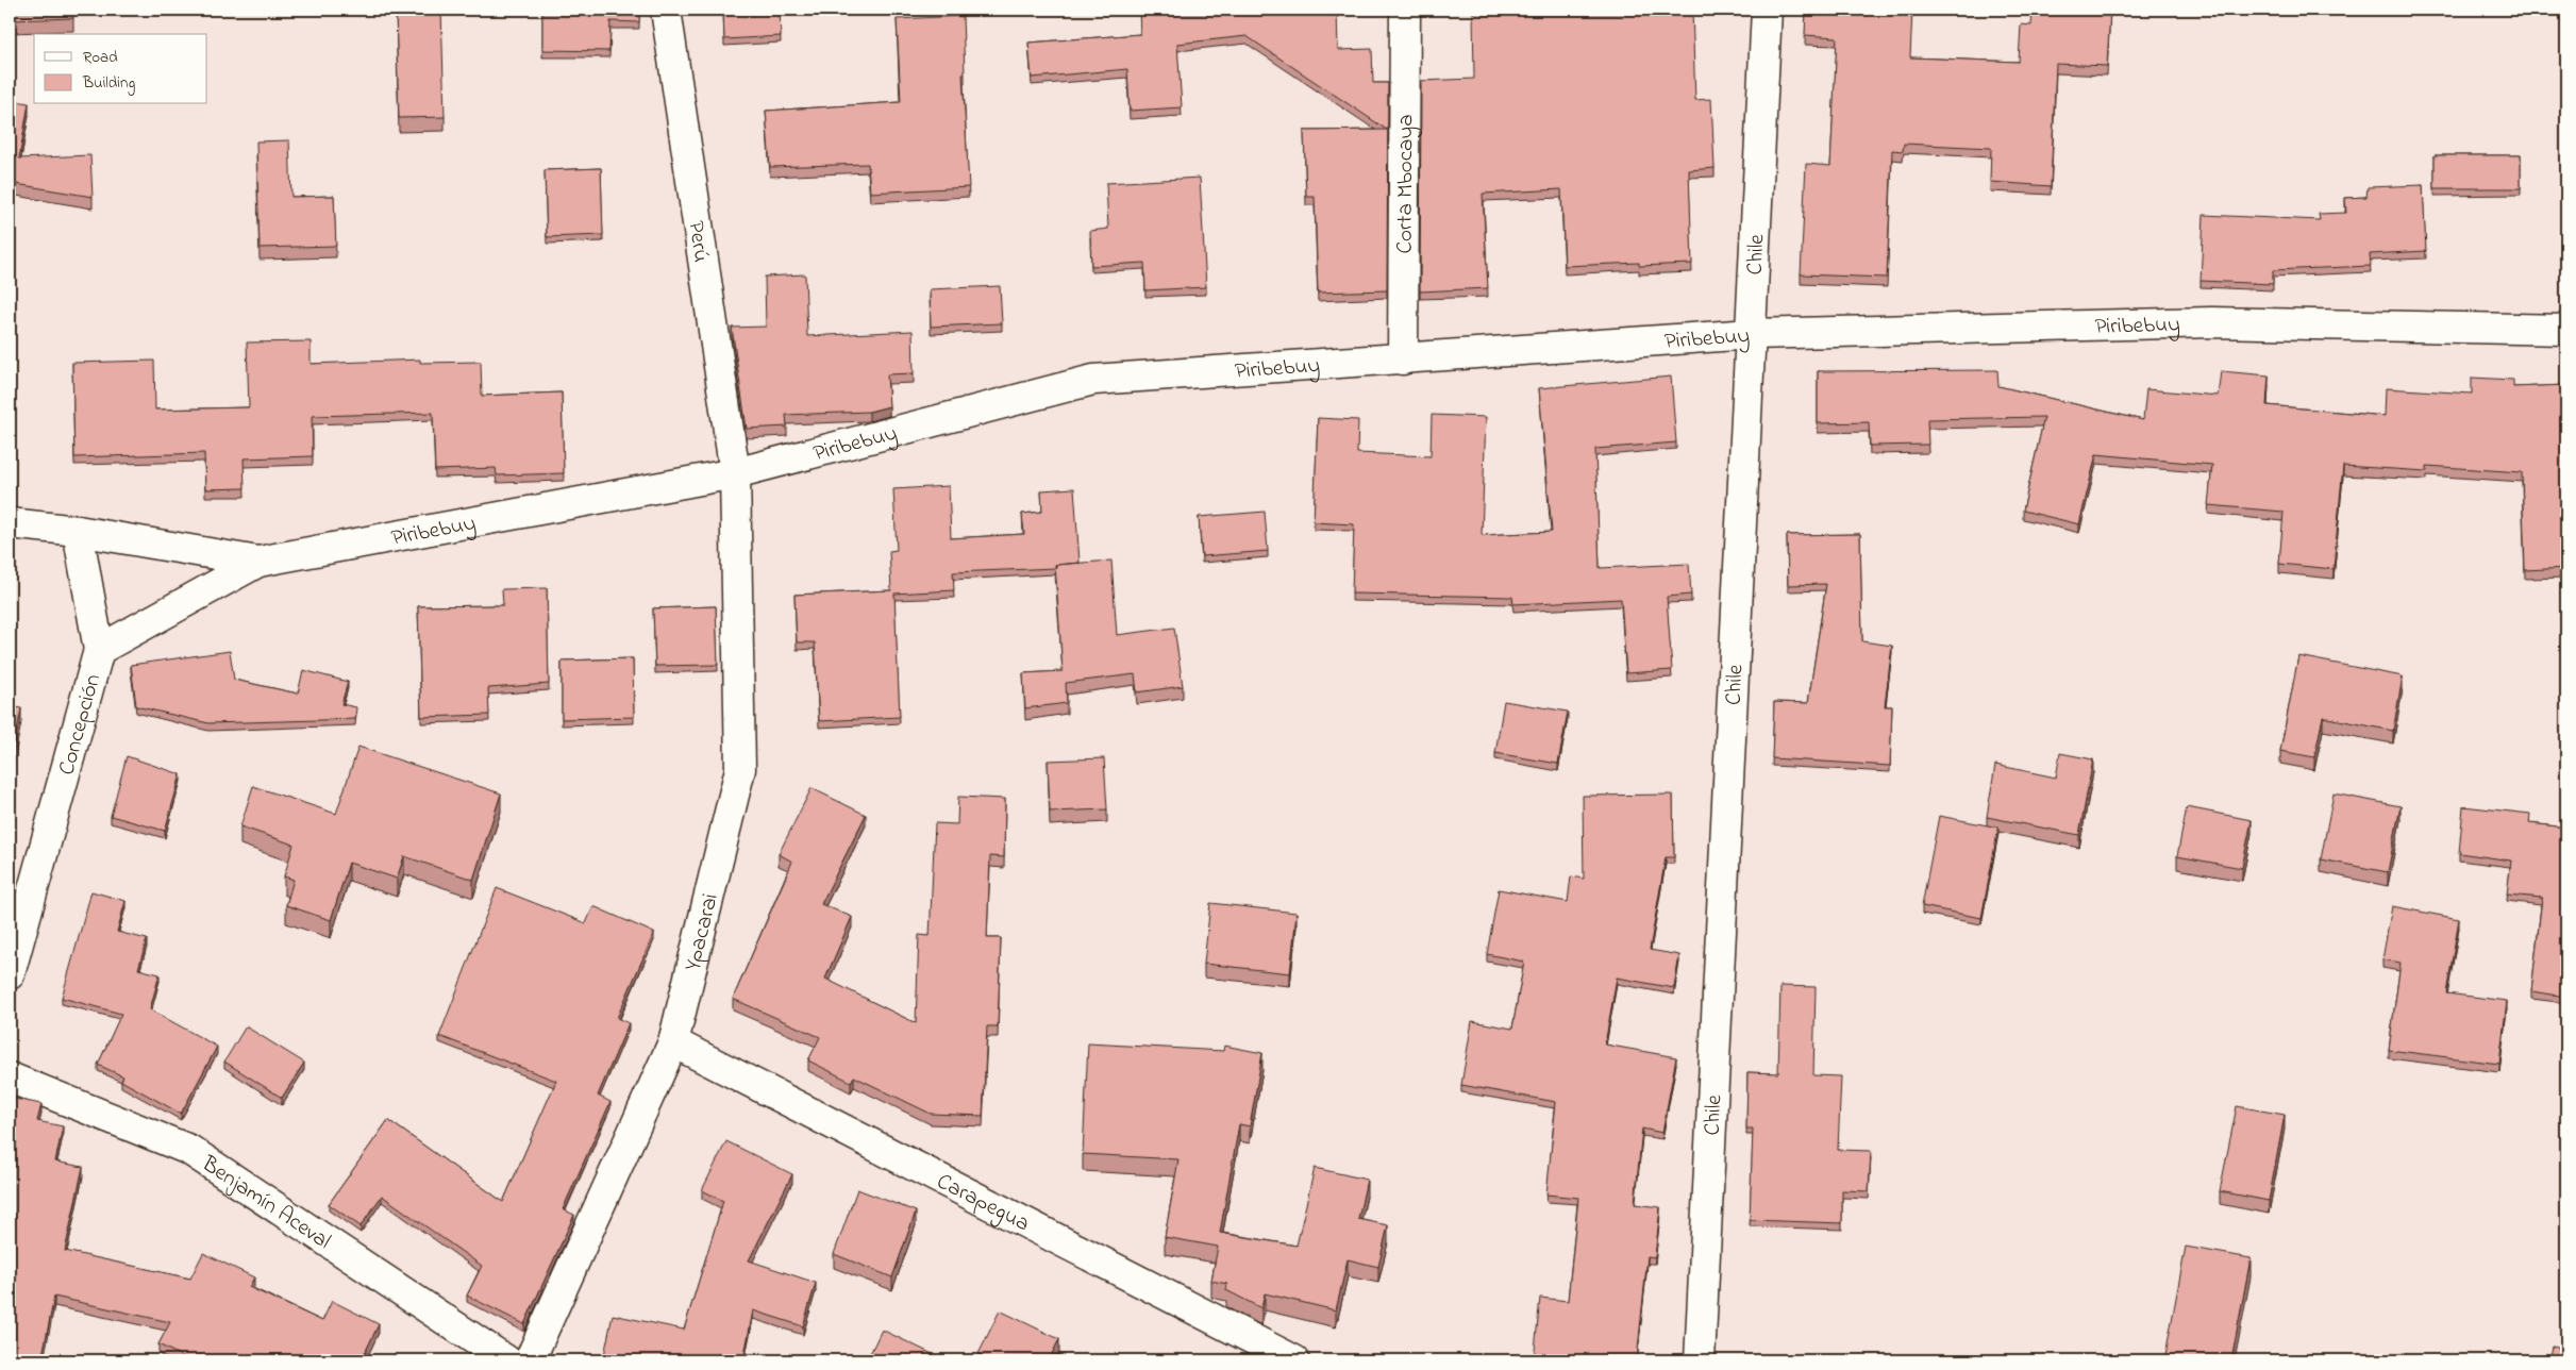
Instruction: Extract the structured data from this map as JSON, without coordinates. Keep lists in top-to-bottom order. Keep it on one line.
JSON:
{"streets":{"street":["Corta Mbocaya","Perú","Chile","Piribebuy","Concepción","Ypacarai","Benjamín Aceval","Carapegua"]},"crossings":[["Corta Mbocaya","Piribebuy"],["Perú","Piribebuy"],["Perú","Ypacarai"],["Chile","Piribebuy"],["Piribebuy","Concepción"],["Piribebuy","Ypacarai"],["Ypacarai","Carapegua"]],"legend":["Road","Building"]}
